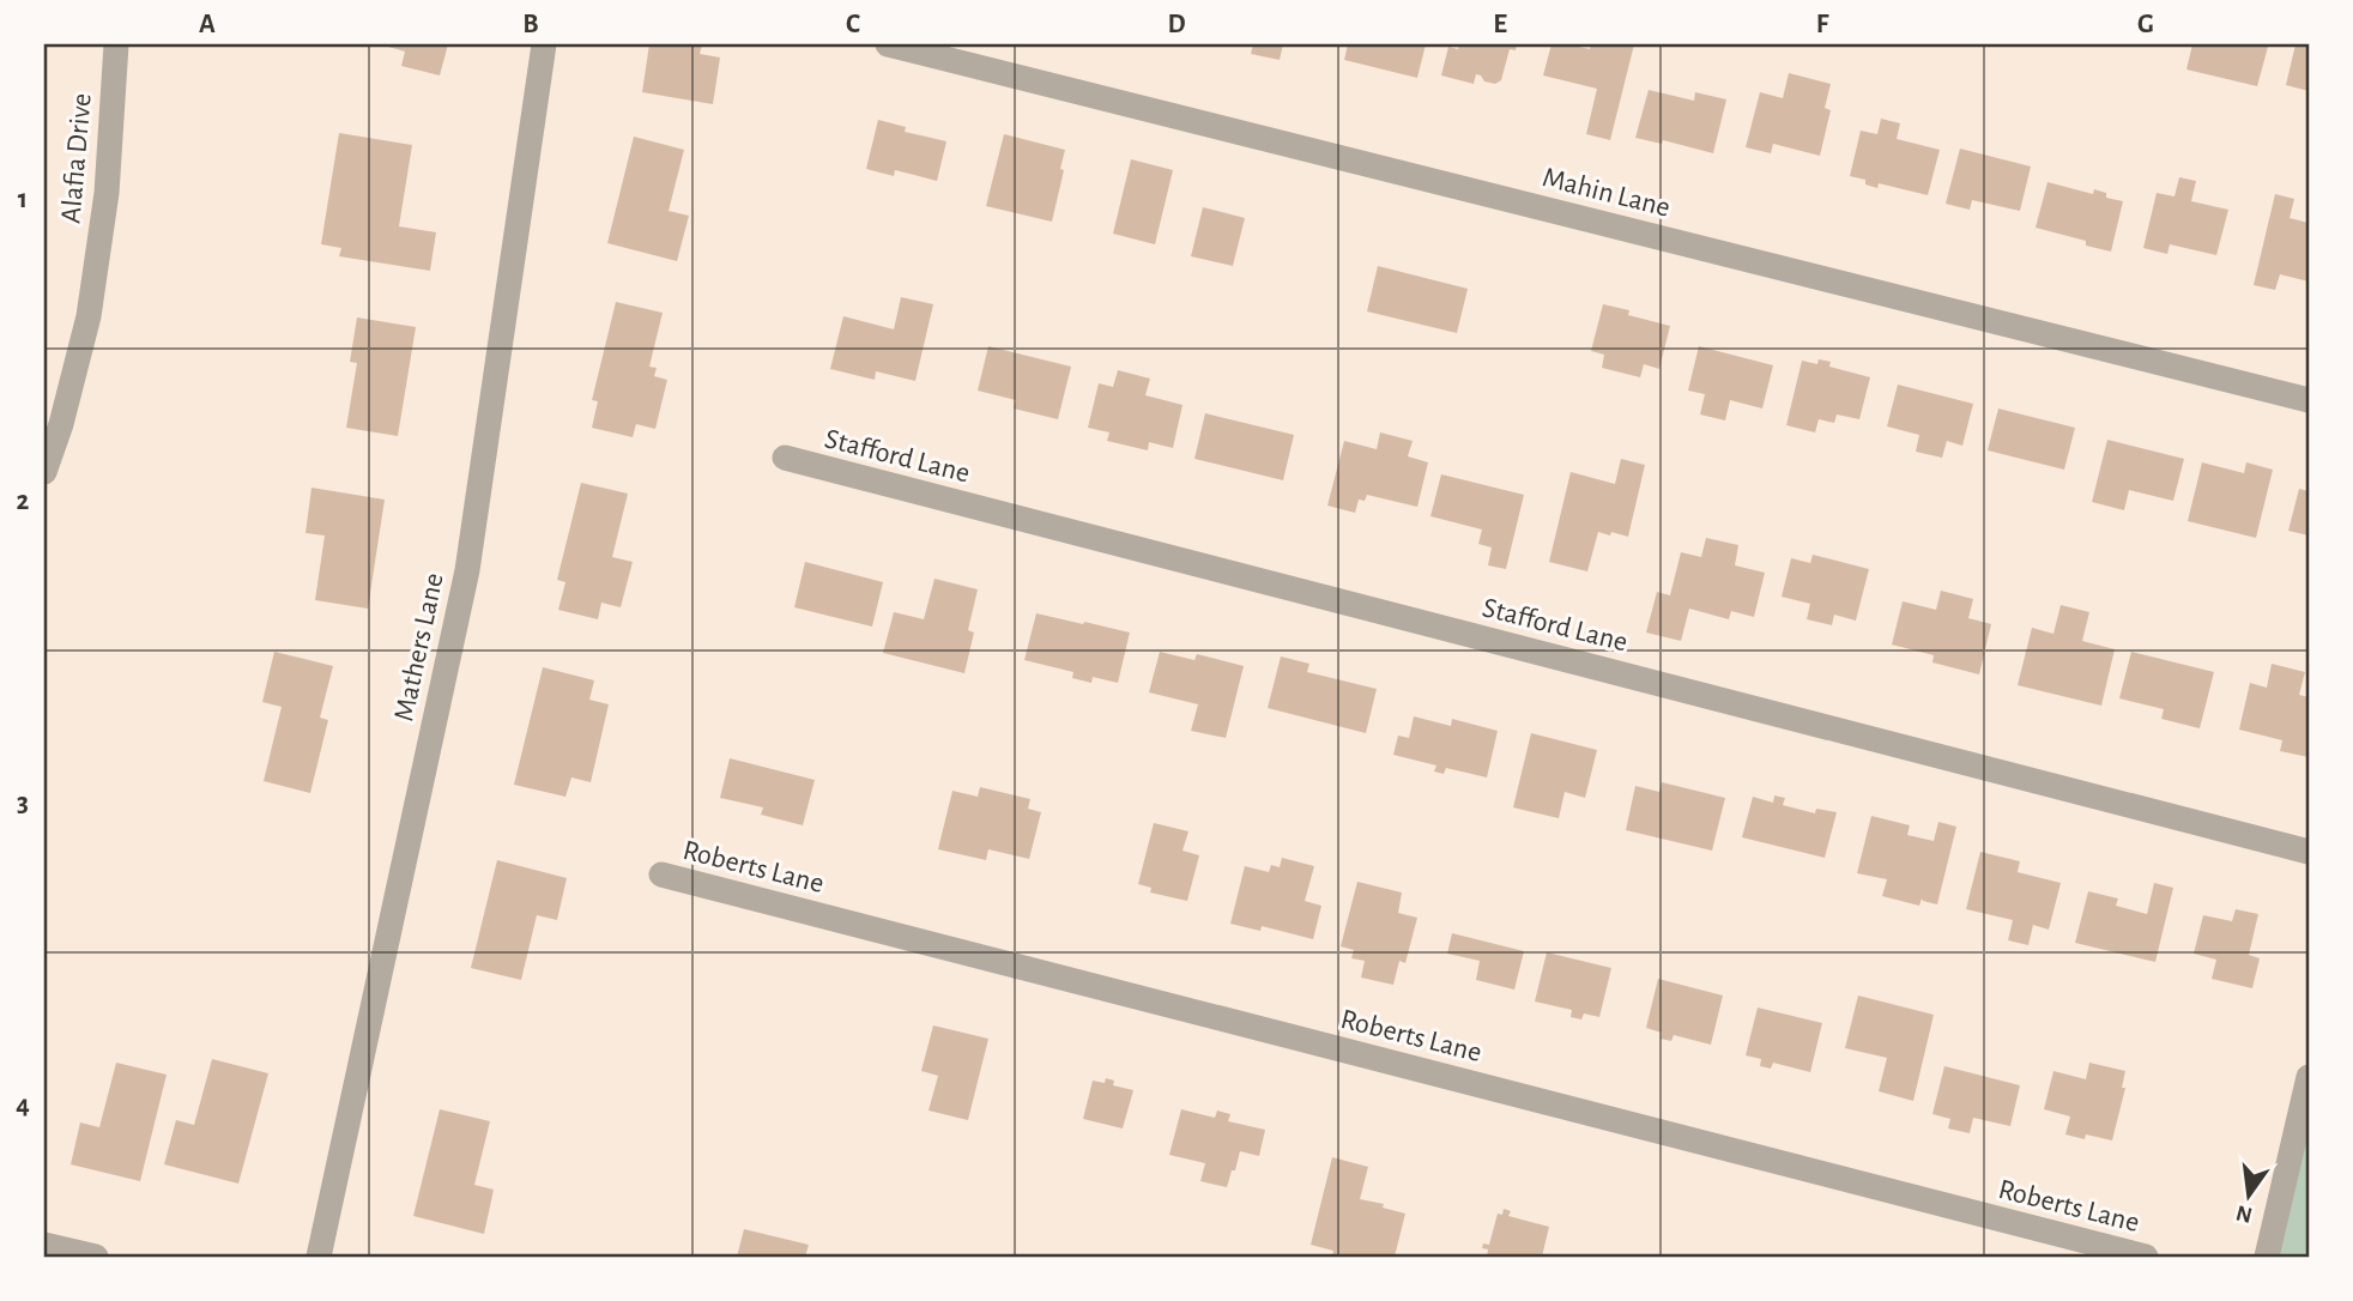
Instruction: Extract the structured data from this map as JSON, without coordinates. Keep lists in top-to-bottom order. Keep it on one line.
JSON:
{"streets":{"street":["Alafia Drive","Mahin Lane","Stafford Lane","Mathers Lane","Roberts Lane"]},"north":"bottom","grid":{"columns":["A","B","C","D","E","F","G"],"rows":["1","2","3","4"]}}
